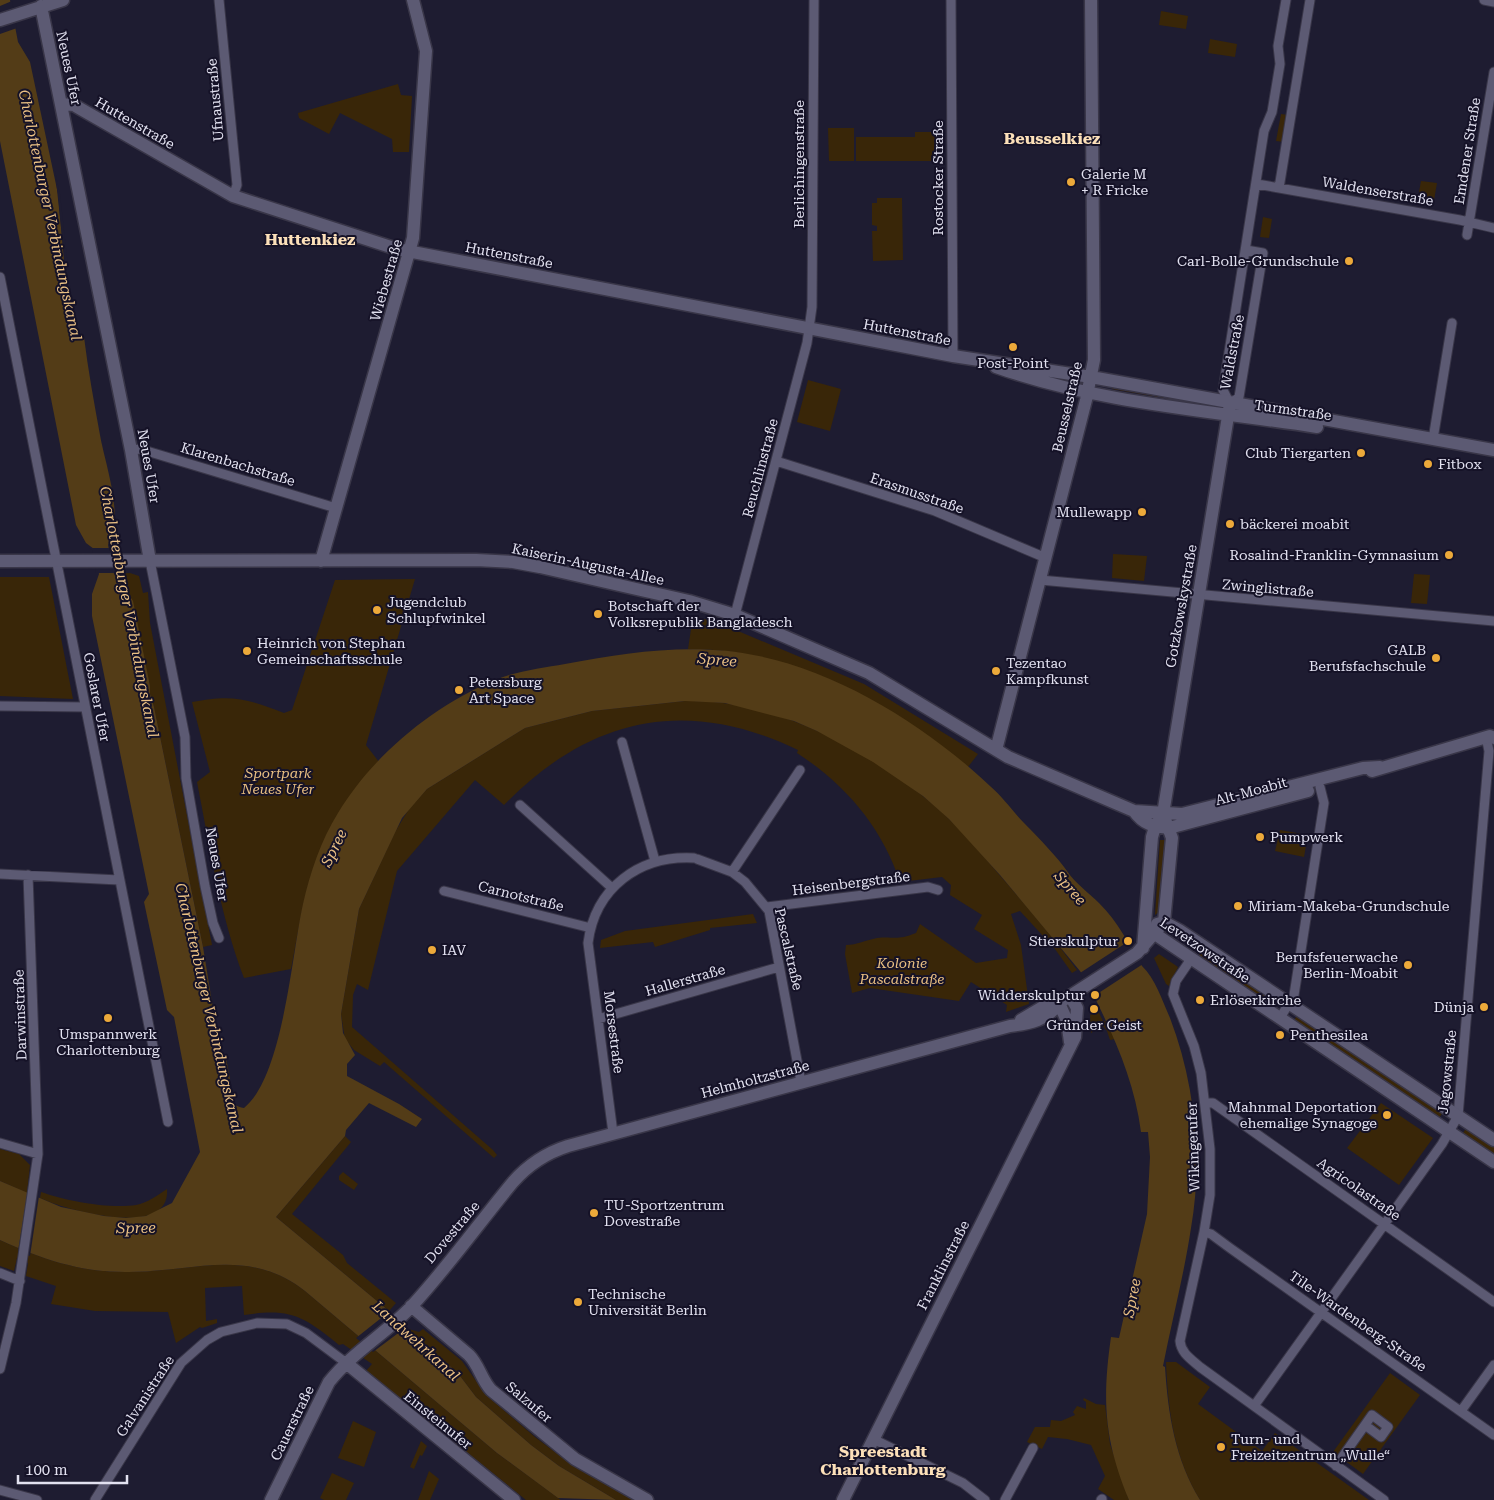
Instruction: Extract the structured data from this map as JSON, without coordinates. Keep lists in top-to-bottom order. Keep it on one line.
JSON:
{"streets":{"main road":["Neues Ufer","Huttenstraße","Wiebestraße","Beusselstraße","Turmstraße","Kaiserin-Augusta-Allee","Gotzkowskystraße","Alt-Moabit","Levetzowstraße","Helmholtzstraße","Dovestraße","Franklinstraße","Salzufer","Einsteinufer","Cauerstraße"],"street":["Ufnaustraße","Emdener Straße","Berlichingenstraße","Rostocker Straße","Waldenserstraße","Waldstraße","Klarenbachstraße","Reuchlinstraße","Erasmusstraße","Zwinglistraße","Goslarer Ufer","Heisenbergstraße","Carnotstraße","Pascalstraße","Hallerstraße","Darwinstraße","Morsestraße","Jagowstraße","Wikingerufer","Agricolastraße","Tile-Wardenberg-Straße","Galvanistraße"]},"crossings":[["Neues Ufer","Huttenstraße"],["Neues Ufer","Klarenbachstraße"],["Neues Ufer","Kaiserin-Augusta-Allee"],["Ufnaustraße","Huttenstraße"],["Huttenstraße","Berlichingenstraße"],["Huttenstraße","Rostocker Straße"],["Huttenstraße","Wiebestraße"],["Huttenstraße","Beusselstraße"],["Huttenstraße","Turmstraße"],["Huttenstraße","Reuchlinstraße"],["Emdener Straße","Waldenserstraße"],["Berlichingenstraße","Reuchlinstraße"],["Waldenserstraße","Waldstraße"],["Wiebestraße","Klarenbachstraße"],["Wiebestraße","Kaiserin-Augusta-Allee"],["Waldstraße","Turmstraße"],["Waldstraße","Gotzkowskystraße"],["Beusselstraße","Turmstraße"],["Beusselstraße","Erasmusstraße"],["Beusselstraße","Kaiserin-Augusta-Allee"],["Beusselstraße","Zwinglistraße"],["Beusselstraße","Alt-Moabit"],["Turmstraße","Gotzkowskystraße"],["Reuchlinstraße","Erasmusstraße"],["Reuchlinstraße","Kaiserin-Augusta-Allee"],["Kaiserin-Augusta-Allee","Goslarer Ufer"],["Kaiserin-Augusta-Allee","Alt-Moabit"],["Zwinglistraße","Gotzkowskystraße"],["Gotzkowskystraße","Alt-Moabit"],["Gotzkowskystraße","Levetzowstraße"],["Gotzkowskystraße","Helmholtzstraße"],["Alt-Moabit","Jagowstraße"],["Heisenbergstraße","Pascalstraße"],["Carnotstraße","Pascalstraße"],["Carnotstraße","Morsestraße"],["Pascalstraße","Hallerstraße"],["Pascalstraße","Morsestraße"],["Pascalstraße","Helmholtzstraße"],["Levetzowstraße","Jagowstraße"],["Levetzowstraße","Wikingerufer"],["Hallerstraße","Morsestraße"],["Morsestraße","Helmholtzstraße"],["Jagowstraße","Wikingerufer"],["Jagowstraße","Agricolastraße"],["Jagowstraße","Tile-Wardenberg-Straße"],["Helmholtzstraße","Dovestraße"],["Helmholtzstraße","Franklinstraße"],["Wikingerufer","Agricolastraße"],["Wikingerufer","Tile-Wardenberg-Straße"],["Dovestraße","Salzufer"],["Dovestraße","Cauerstraße"],["Galvanistraße","Einsteinufer"],["Galvanistraße","Cauerstraße"],["Einsteinufer","Cauerstraße"]],"districts":["Beusselkiez","Huttenkiez","Spreestadt Charlottenburg"],"water":["Charlottenburger Verbindungskanal","Spree","Landwehrkanal"],"parks":["Sportpark Neues Ufer","Kolonie Pascalstraße"],"places":["Galerie M + R Fricke","Carl-Bolle-Grundschule","Post-Point","Club Tiergarten","Fitbox","Mullewapp","bäckerei moabit","Rosalind-Franklin-Gymnasium","Jugendclub Schlupfwinkel","Botschaft der Volksrepublik Bangladesch","Heinrich von Stephan Gemeinschaftsschule","GALB Berufsfachschule","Tezentao Kampfkunst","Petersburg Art Space","Pumpwerk","Miriam-Makeba-Grundschule","Stierskulptur","IAV","Berufsfeuerwache Berlin-Moabit","Widderskulptur","Erlöserkirche","Dünja","Gründer Geist","Umspannwerk Charlottenburg","Penthesilea","Mahnmal Deportation ehemalige Synagoge","TU-Sportzentrum Dovestraße","Technische Universität Berlin","Turn- und Freizeitzentrum „Wulle“"],"scale_bar":"100 m"}
